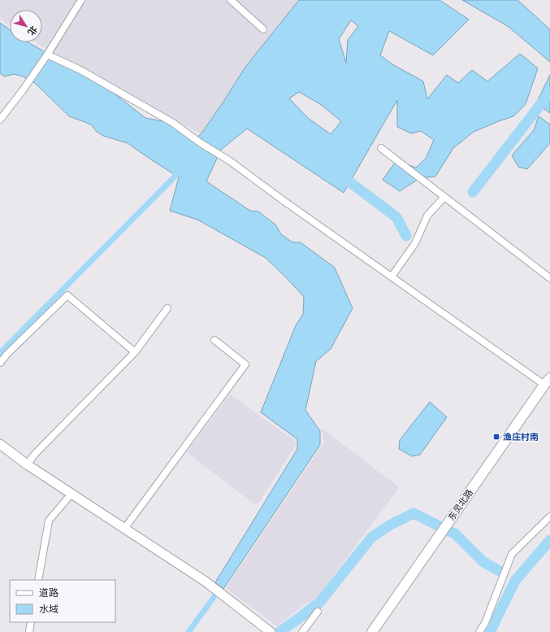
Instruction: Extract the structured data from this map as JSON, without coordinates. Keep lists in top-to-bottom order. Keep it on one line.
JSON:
{"streets":{"main road":["东灵北路"]},"places":{"transit":["渔庄村南"]},"legend":["道路","水域"],"north":"bottom right"}
